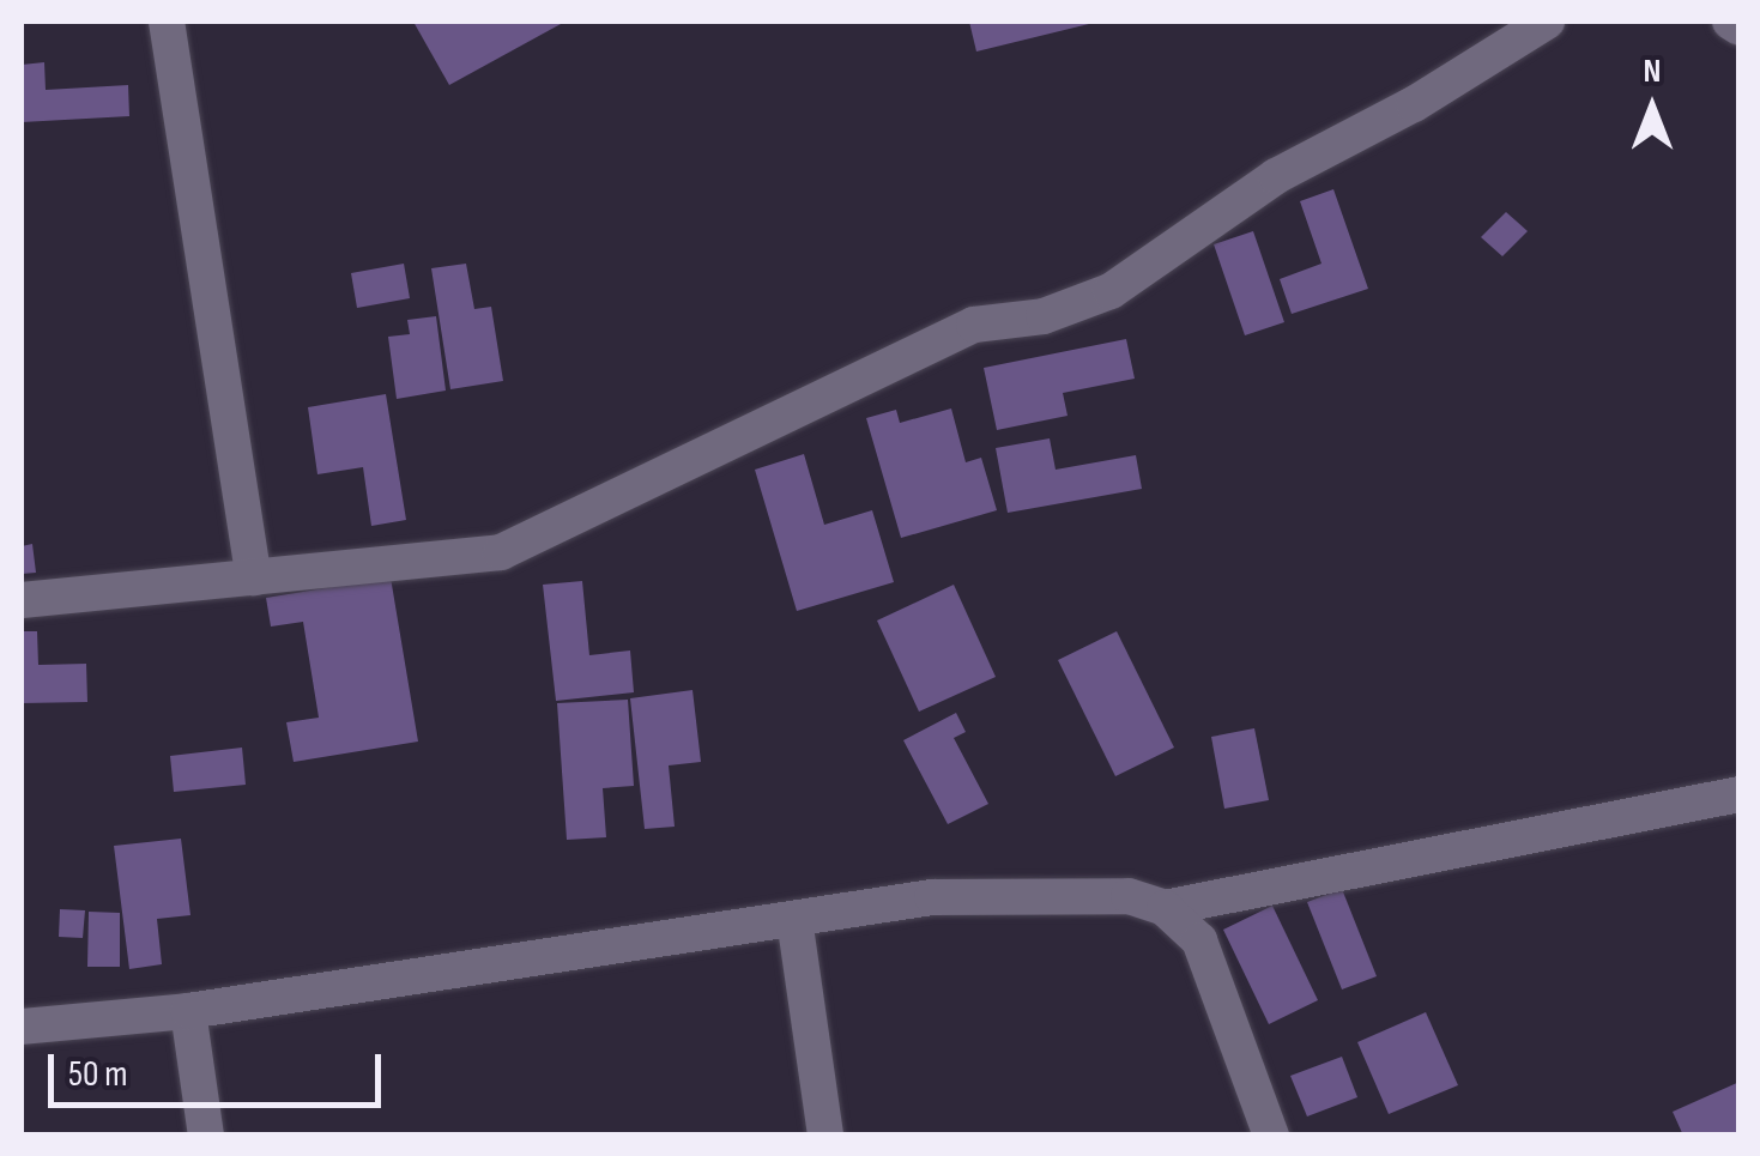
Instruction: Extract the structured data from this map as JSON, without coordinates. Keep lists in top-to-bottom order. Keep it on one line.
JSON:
{"scale_bar":"50 m","north":"top"}
